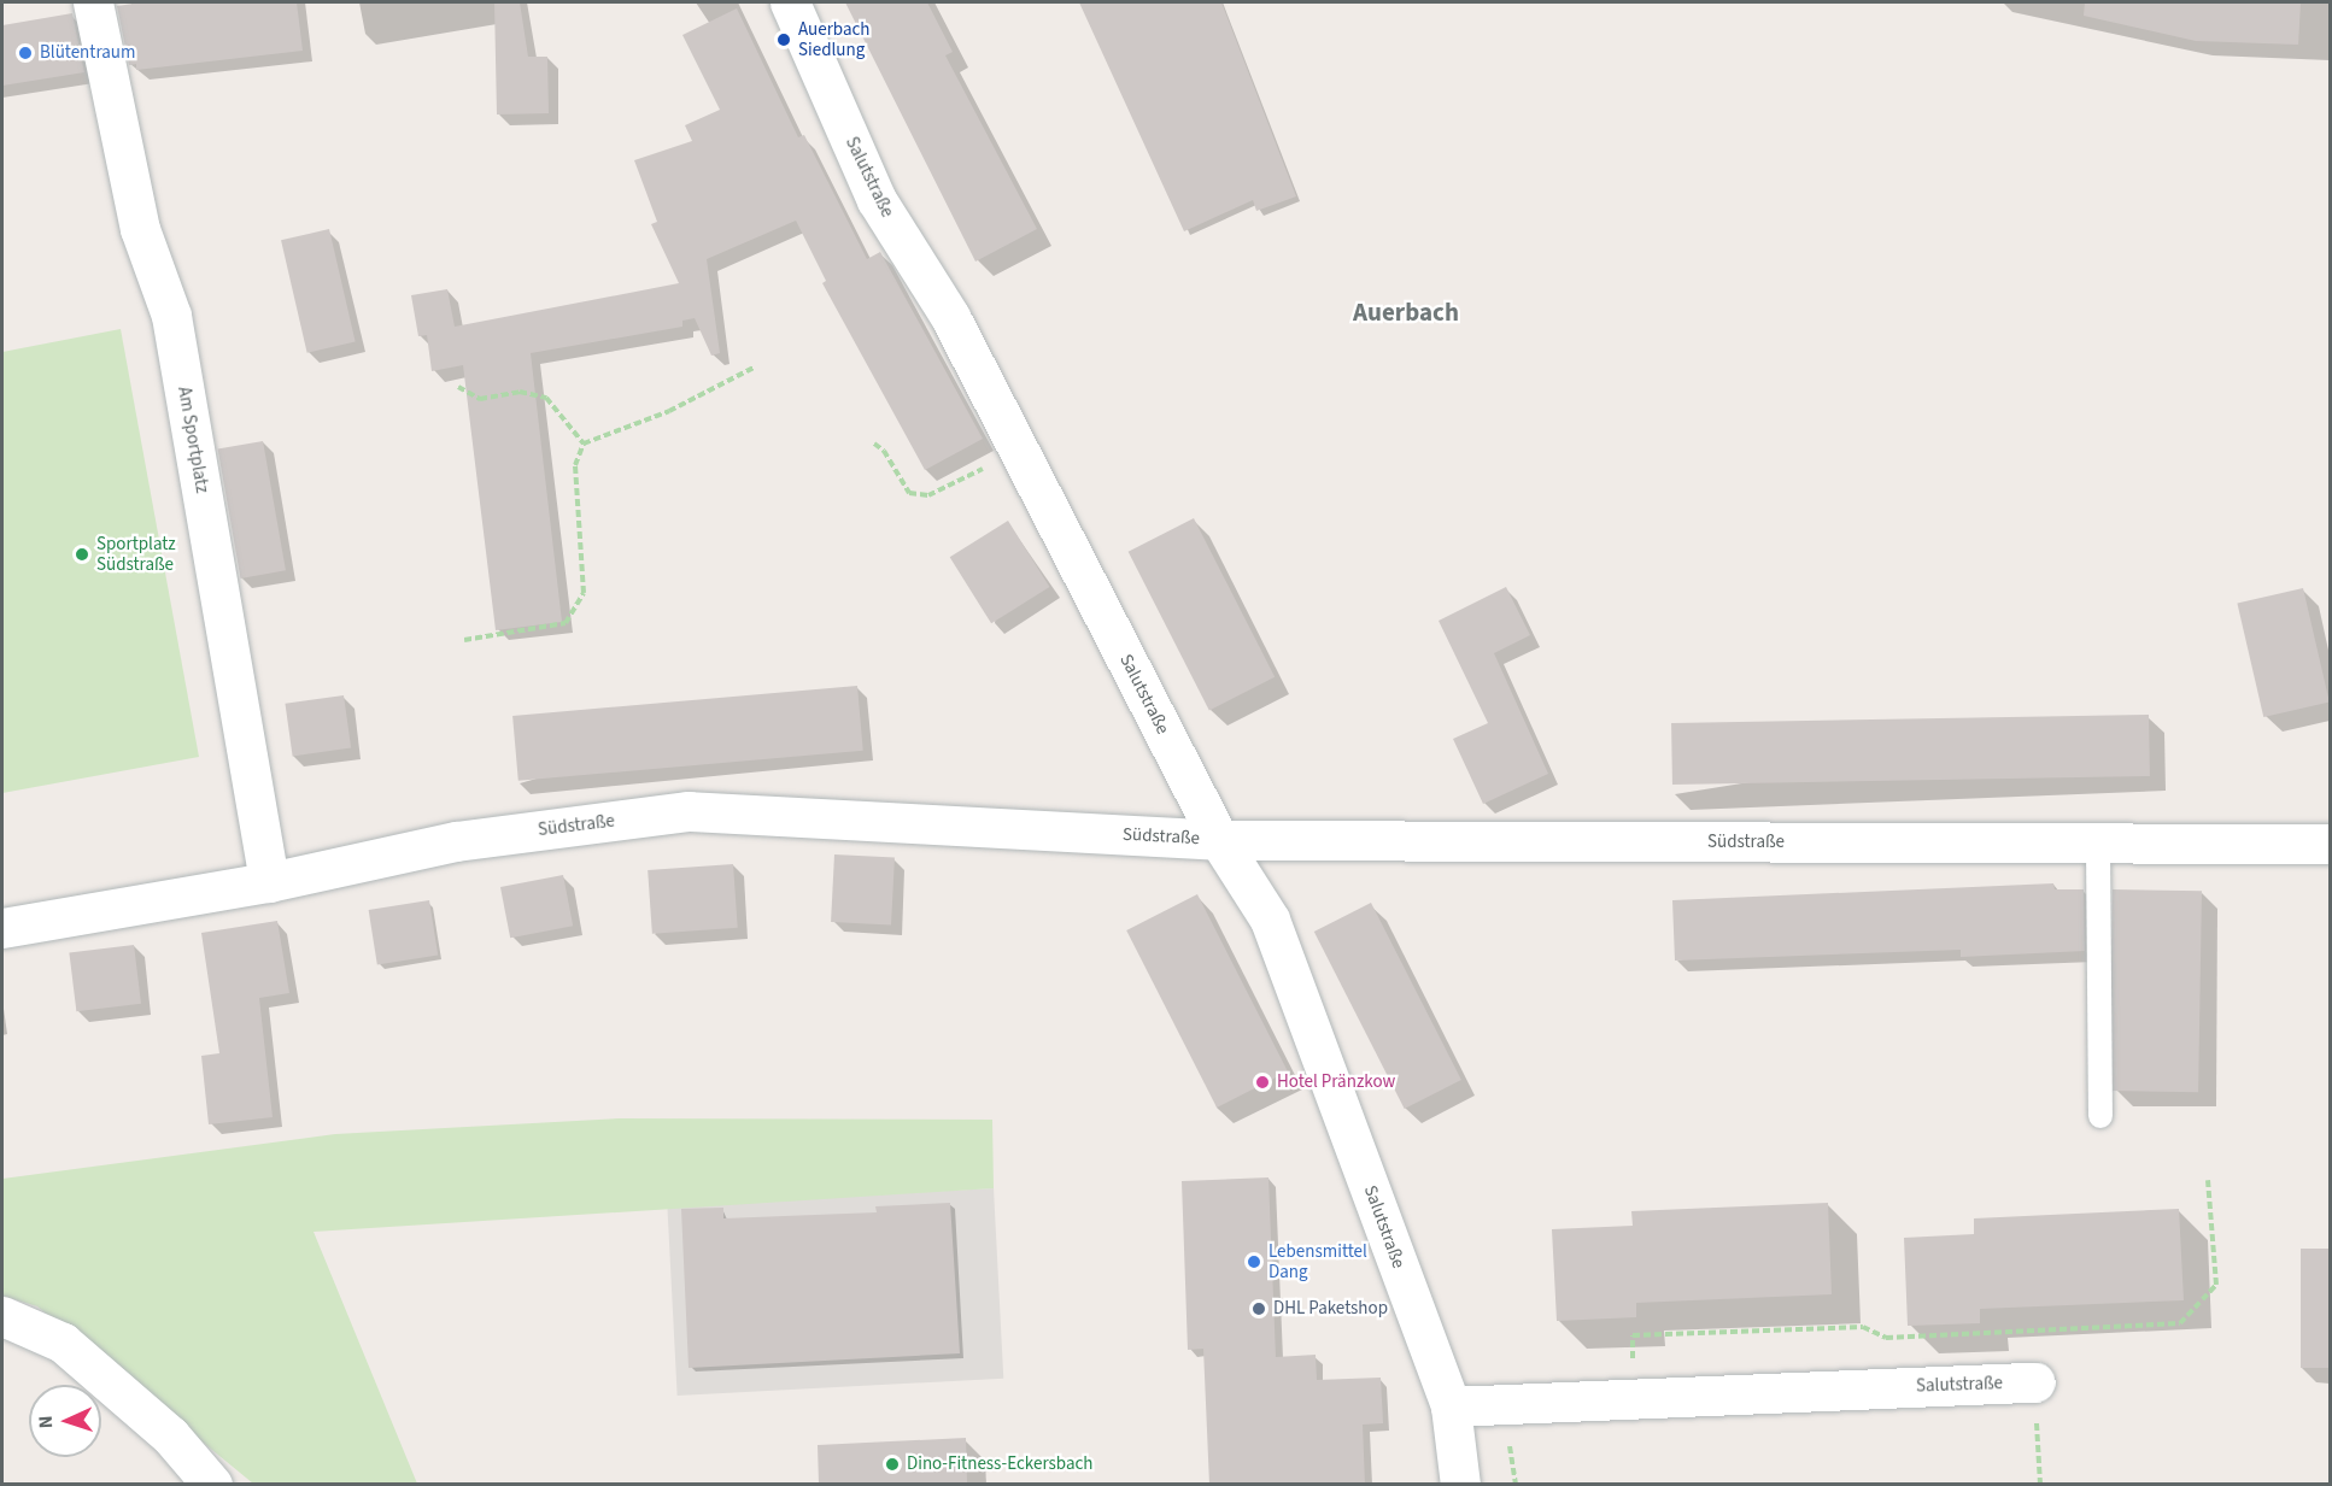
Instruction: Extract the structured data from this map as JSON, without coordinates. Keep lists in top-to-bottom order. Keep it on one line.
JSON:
{"streets":{"street":["Salutstraße","Am Sportplatz","Südstraße"]},"crossings":[["Salutstraße","Südstraße"],["Am Sportplatz","Südstraße"]],"districts":["Auerbach"],"places":["Auerbach Siedlung","Blütentraum","Sportplatz Südstraße","Hotel Pränzkow","Lebensmittel Dang","DHL Paketshop","Dino-Fitness-Eckersbach"],"north":"left"}
